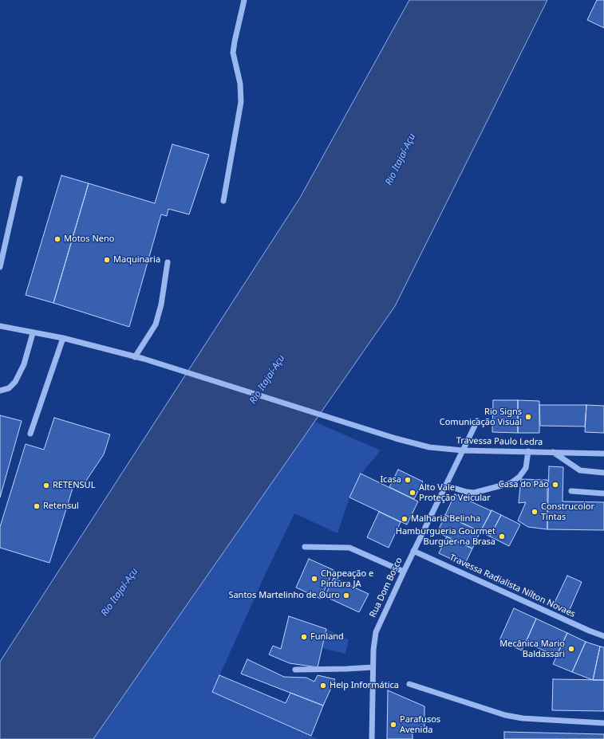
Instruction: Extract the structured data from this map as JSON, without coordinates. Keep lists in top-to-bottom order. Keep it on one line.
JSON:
{"streets":{"street":["Travessa Paulo Ledra","Travessa Radialista Nílton Novaes","Rua Dom Bosco"]},"crossings":[["Travessa Paulo Ledra","Rua Dom Bosco"],["Travessa Radialista Nílton Novaes","Rua Dom Bosco"]],"water":["Rio Itajaí-Açu"],"places":["Motos Neno","Maquinaria","Rio Signs Comunicação Visual","Icasa","Casa do Pão","RETENSUL","Alto Vale Proteção Veicular","Retensul","Construcolor Tintas","Malharia Belinha","Hamburgueria Gourmet Burguer na Brasa","Chapeação e Pintura JA","Santos Martelinho de Ouro","Funland","Mecânica Mario Baldassari","Help Informática","Parafusos Avenida"]}
